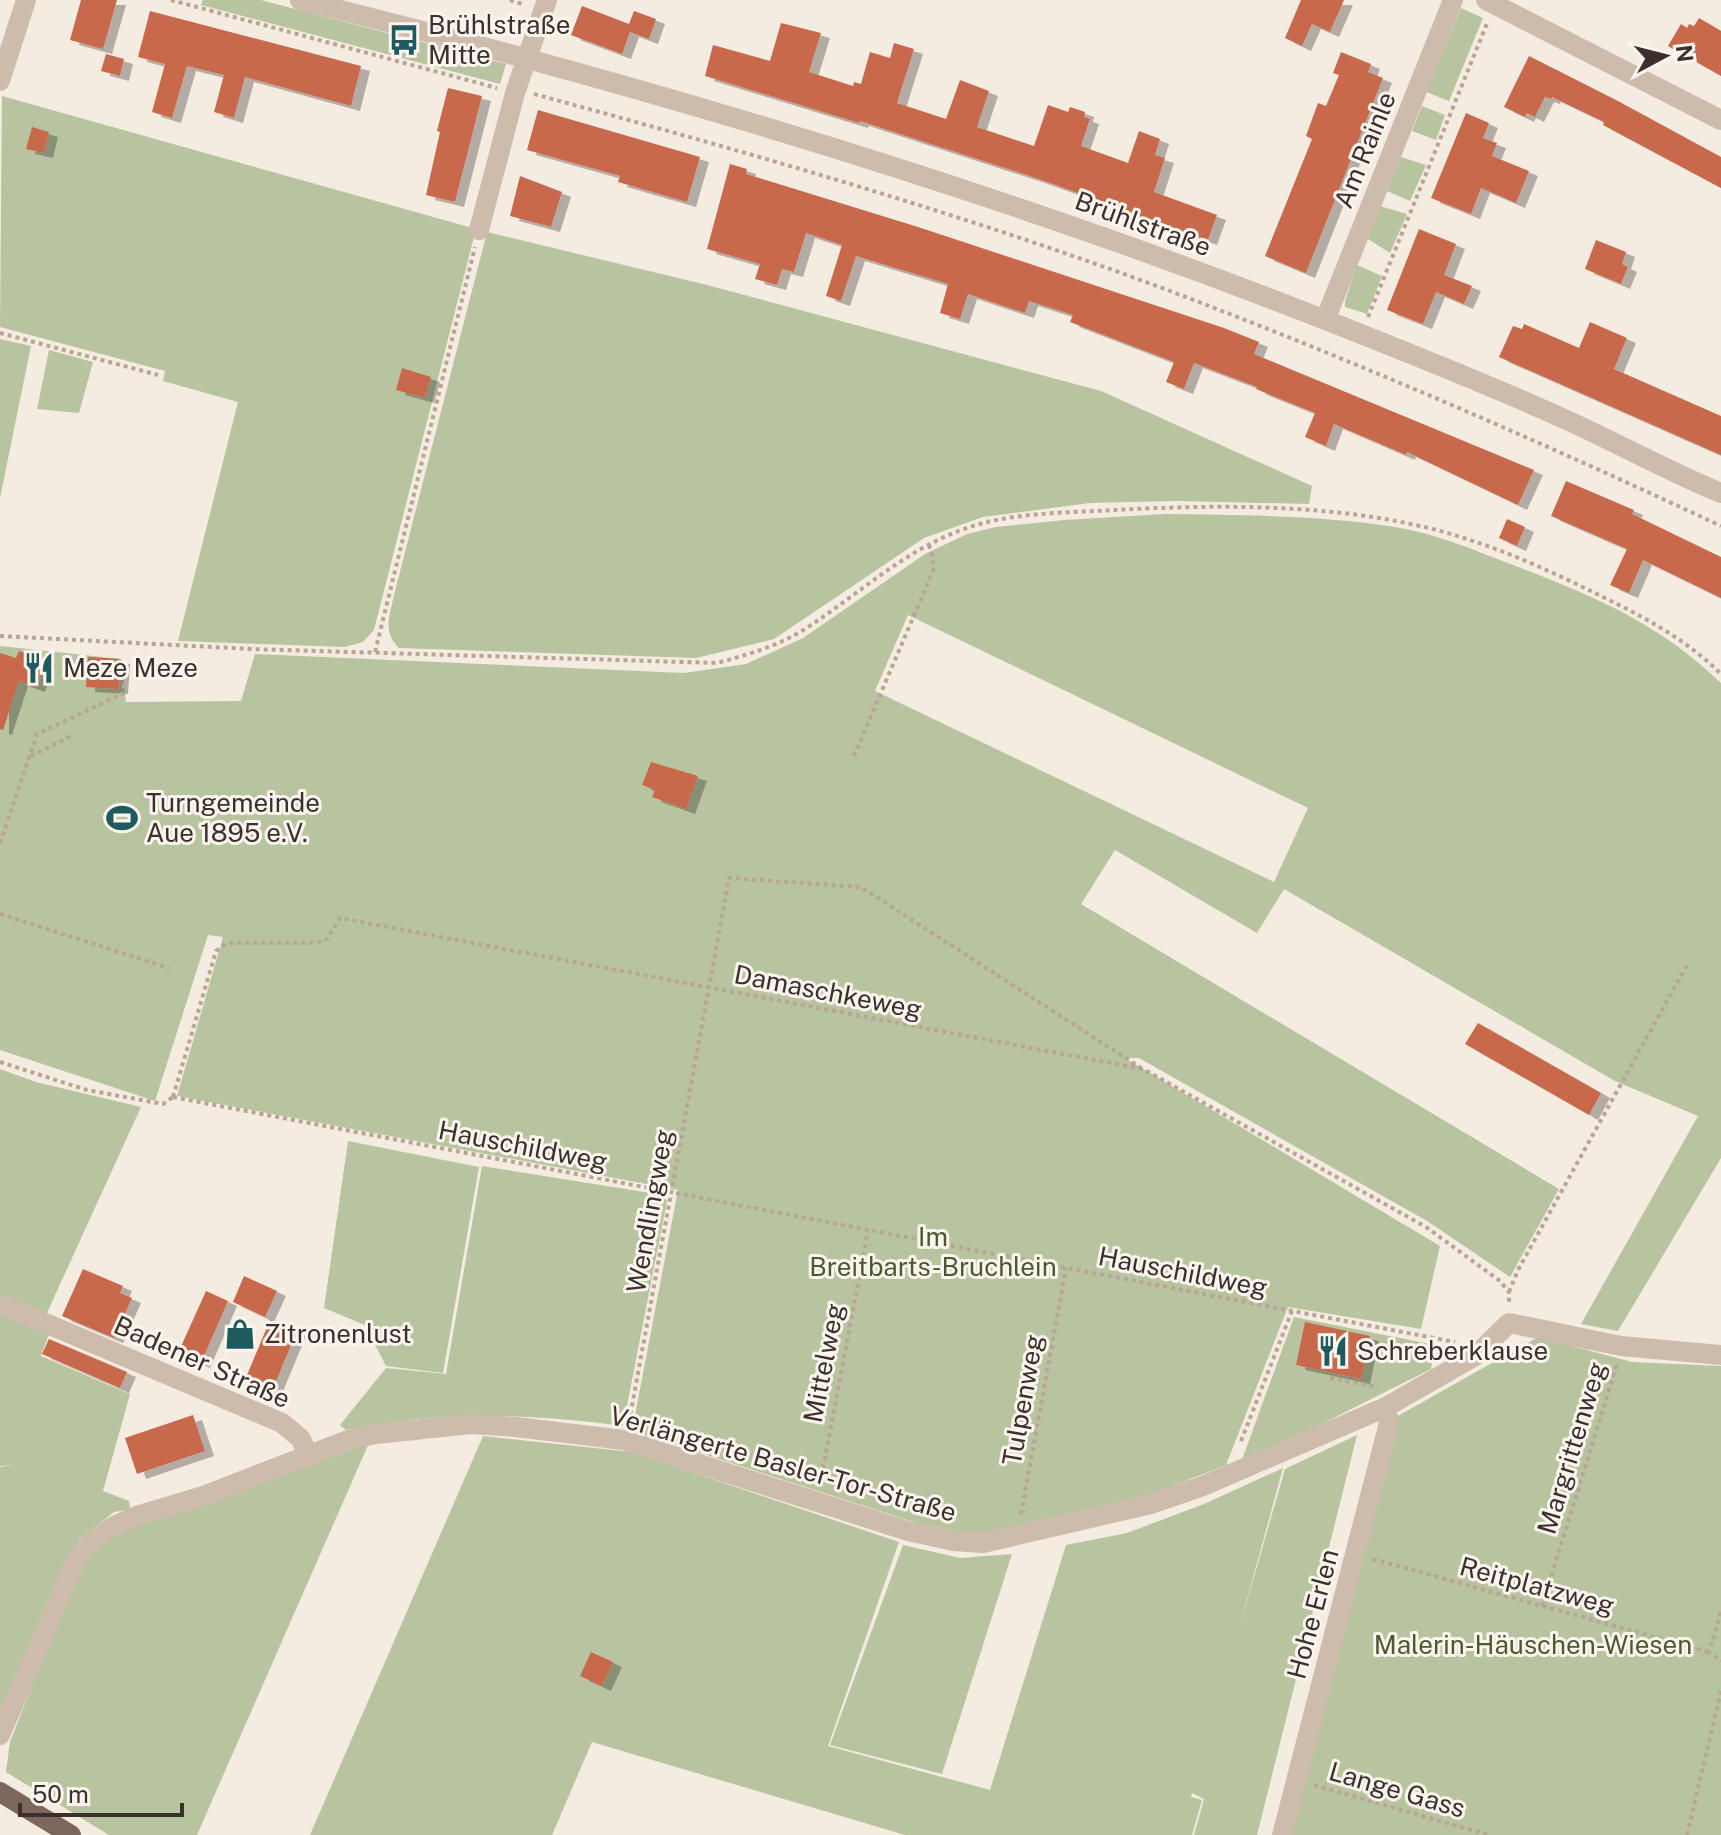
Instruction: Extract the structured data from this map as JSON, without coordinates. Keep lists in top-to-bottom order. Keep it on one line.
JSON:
{"streets":{"street":["Am Rainle","Brühlstraße","Badener Straße","Verlängerte Basler-Tor-Straße","Hohe Erlen"],"path":["Damaschkeweg","Hauschildweg","Wendlingweg","Mittelweg","Tulpenweg","Margrittenweg","Reitplatzweg","Lange Gass"]},"crossings":[["Am Rainle","Brühlstraße"],["Damaschkeweg","Hauschildweg"],["Damaschkeweg","Wendlingweg"],["Hauschildweg","Wendlingweg"],["Hauschildweg","Mittelweg"],["Hauschildweg","Tulpenweg"],["Hauschildweg","Verlängerte Basler-Tor-Straße"],["Wendlingweg","Verlängerte Basler-Tor-Straße"],["Badener Straße","Verlängerte Basler-Tor-Straße"],["Mittelweg","Verlängerte Basler-Tor-Straße"],["Tulpenweg","Verlängerte Basler-Tor-Straße"],["Margrittenweg","Reitplatzweg"],["Verlängerte Basler-Tor-Straße","Hohe Erlen"],["Reitplatzweg","Hohe Erlen"],["Hohe Erlen","Lange Gass"]],"parks":["Im Breitbarts-Bruchlein","Malerin-Häuschen-Wiesen"],"places":{"bus stop":["Brühlstraße Mitte"],"restaurant":["Meze Meze","Schreberklause"],"sports":["Turngemeinde Aue 1895 e.V."],"shop":["Zitronenlust"]},"scale_bar":"50 m","north":"right"}
